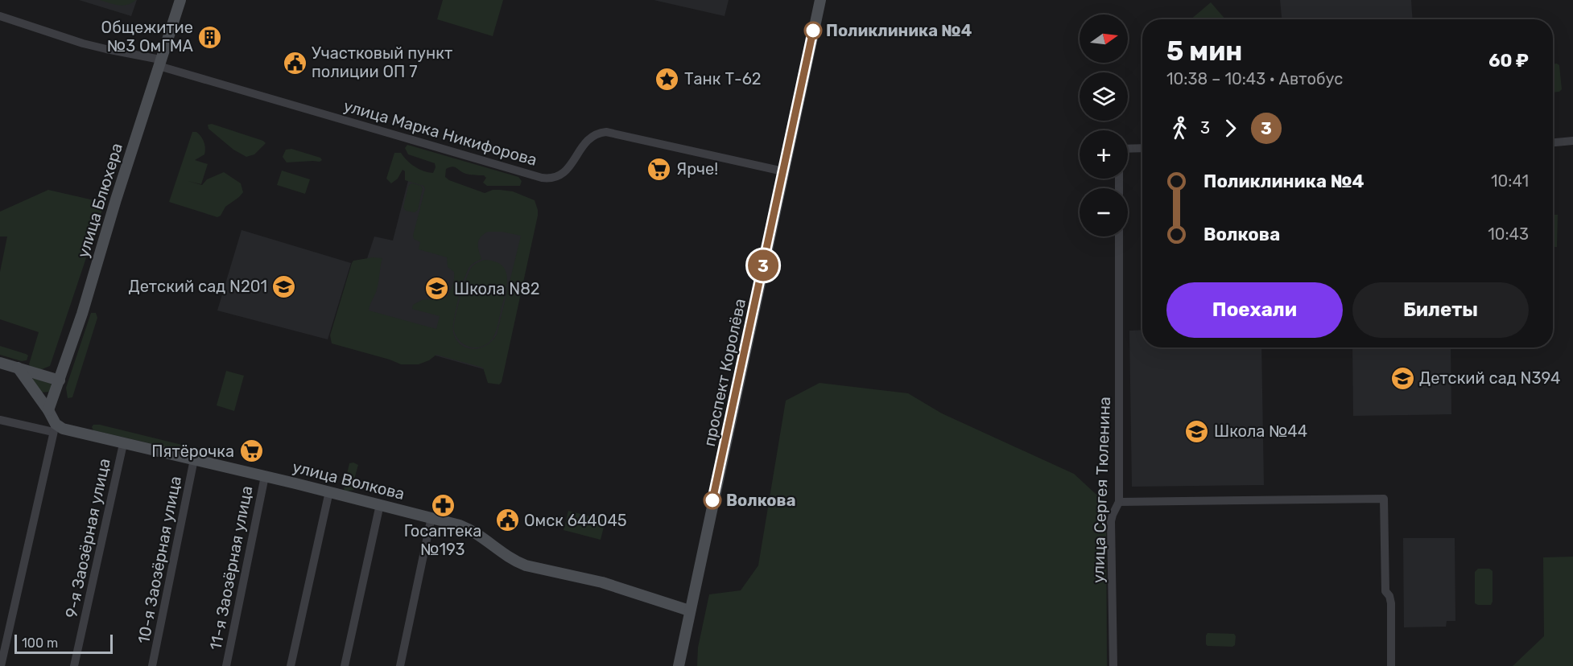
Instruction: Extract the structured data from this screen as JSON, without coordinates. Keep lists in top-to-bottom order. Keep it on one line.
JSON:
{"streets":{"street":["улица Марка Никифорова","улица Блюхера","проспект Королёва","улица Волкова","улица Сергея Тюленина","9-я Заозёрная улица","10-я Заозёрная улица","11-я Заозёрная улица"]},"crossings":[["улица Марка Никифорова","улица Блюхера"],["улица Марка Никифорова","проспект Королёва"],["проспект Королёва","улица Волкова"],["улица Волкова","9-я Заозёрная улица"],["улица Волкова","10-я Заозёрная улица"],["улица Волкова","11-я Заозёрная улица"]],"places":{"other":["Поликлиника №4","Волкова"],"building":["Общежитие №3 ОмГМА"],"public building":["Участковый пункт полиции ОП 7","Омск 644045"],"place":["Танк Т-62"],"supermarket":["Ярче!","Пятёрочка"],"school or university":["Детский сад N201","Школа N82","Детский сад N394","Школа №44"],"pharmacy":["Госаптека №193"]},"lines":["bus line 3"],"scale_bar":"100 m","north":"right","page":{"on_map":"3","map_buttons":["+","−"],"heading":["5 мин","10:38 – 10:43 · Автобус","60 ₽"],"legs":["3","3"],"list":[{"name":"Поликлиника №4","value":"10:41"},{"name":"Волкова","value":"10:43"}],"buttons":["Поехали","Билеты"],"scale":"100 m"}}
